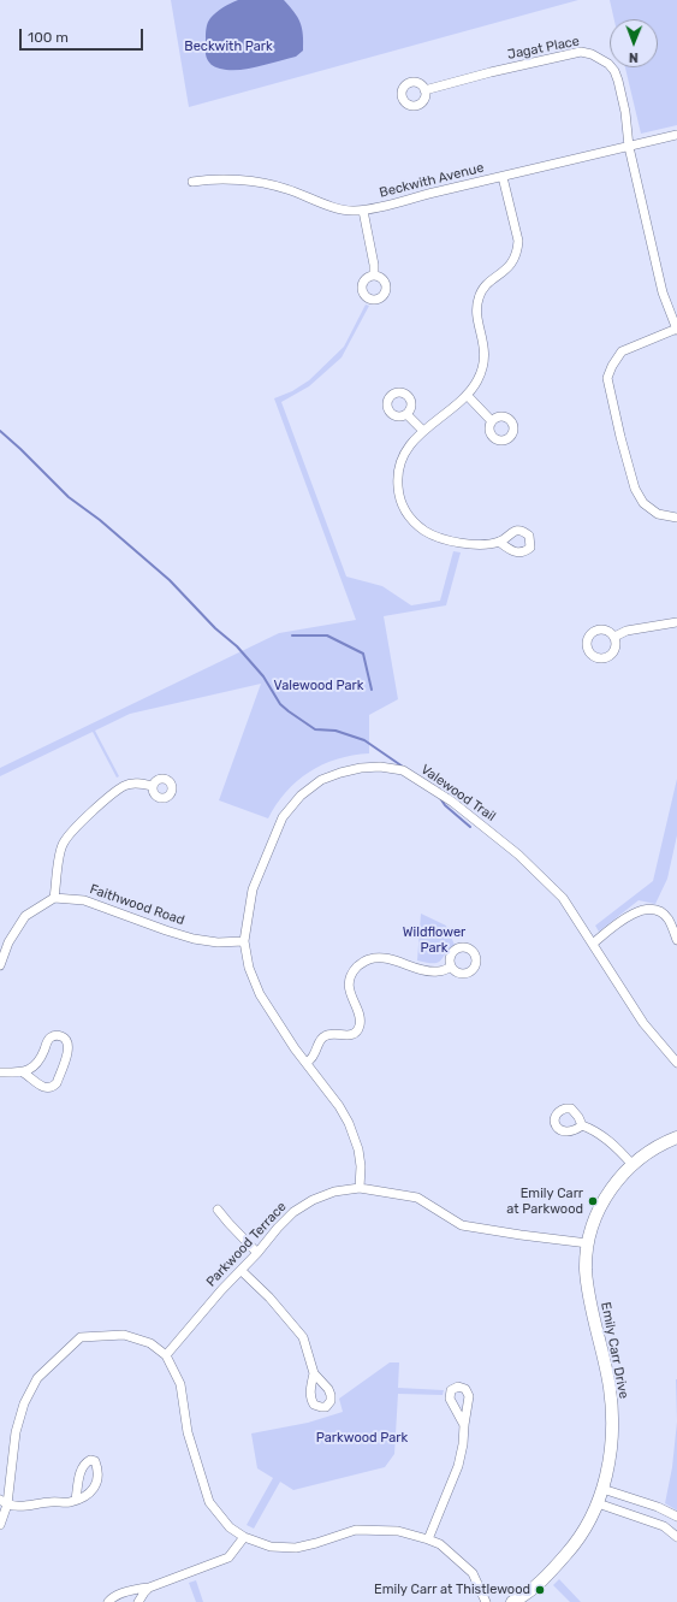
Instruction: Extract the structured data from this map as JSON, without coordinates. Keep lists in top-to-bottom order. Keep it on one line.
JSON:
{"streets":{"street":["Jagat Place","Beckwith Avenue","Valewood Trail","Faithwood Road","Parkwood Terrace","Emily Carr Drive"]},"crossings":[["Jagat Place","Beckwith Avenue"],["Valewood Trail","Faithwood Road"],["Valewood Trail","Parkwood Terrace"],["Parkwood Terrace","Emily Carr Drive"]],"parks":["Beckwith Park","Valewood Park","Wildflower Park","Parkwood Park"],"places":["Emily Carr at Parkwood","Emily Carr at Thistlewood"],"scale_bar":"100 m","north":"bottom"}
